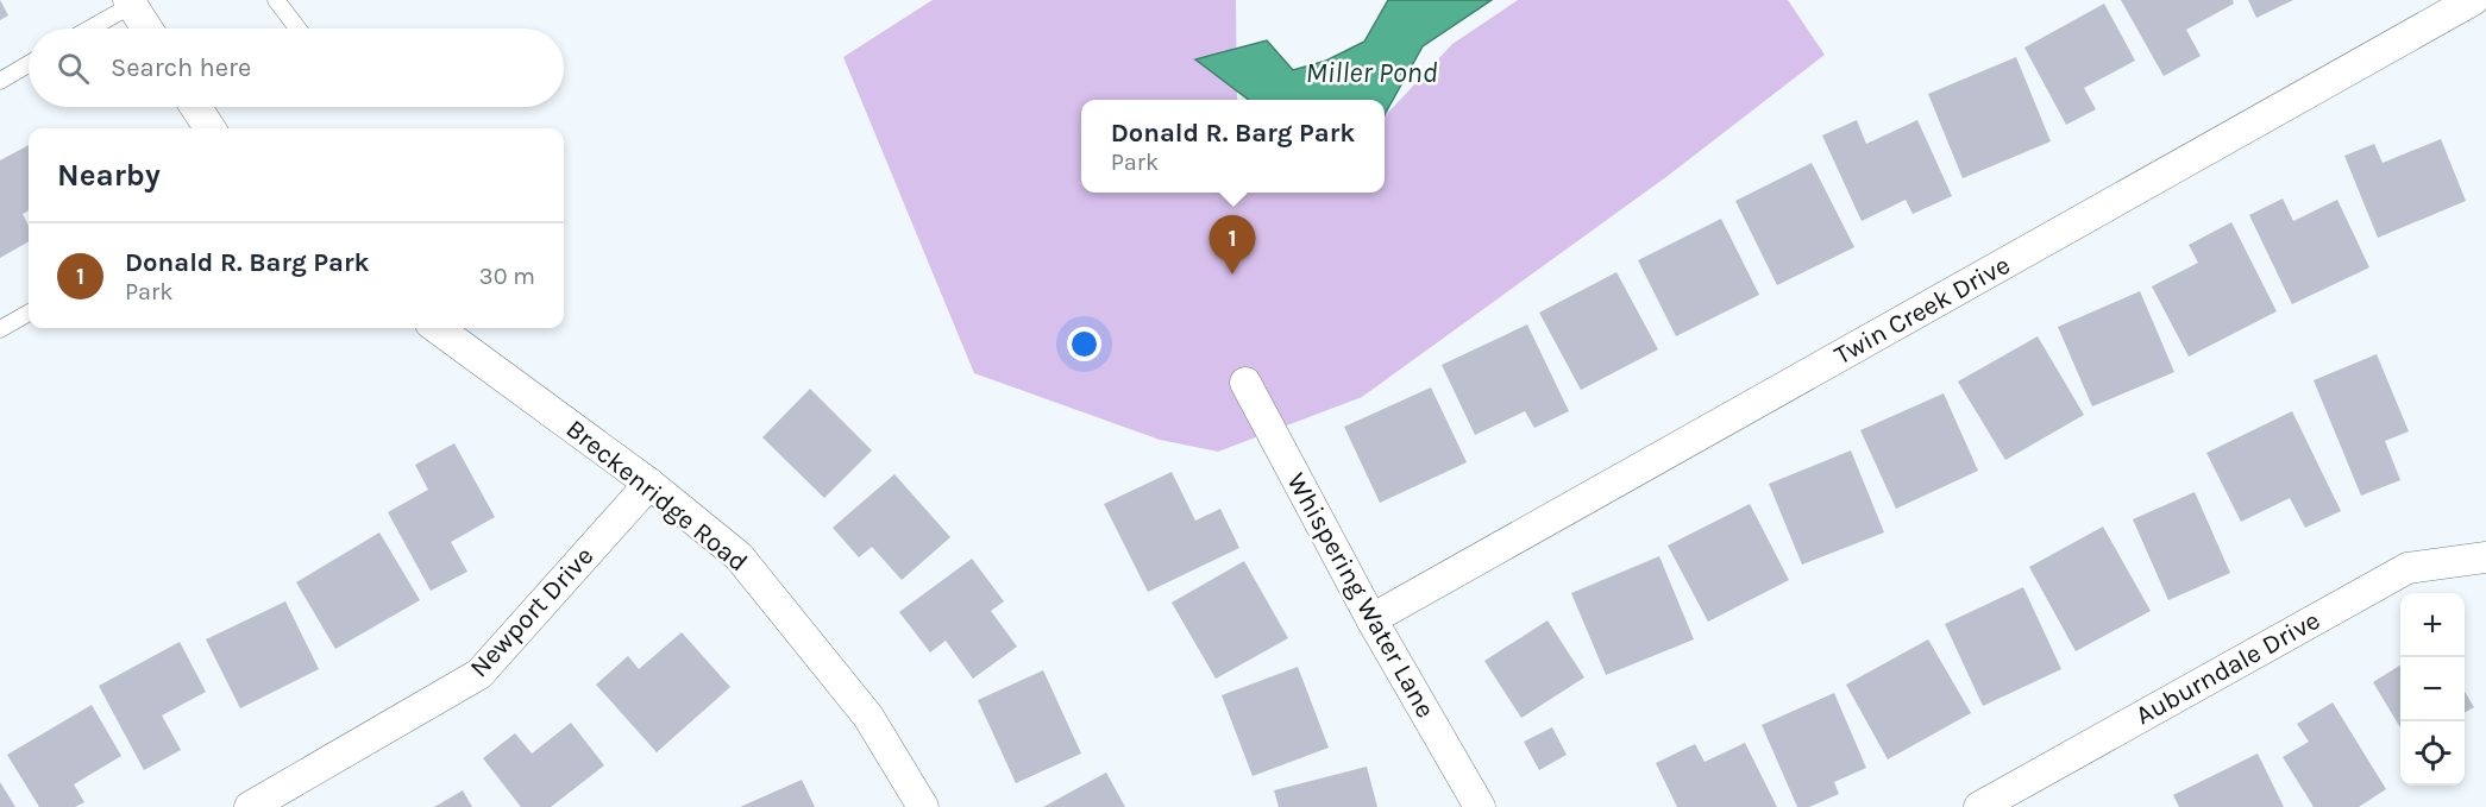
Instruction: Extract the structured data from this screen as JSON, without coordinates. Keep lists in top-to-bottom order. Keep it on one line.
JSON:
{"streets":{"street":["Twin Creek Drive","Breckenridge Road","Whispering Water Lane","Newport Drive","Auburndale Drive"]},"crossings":[["Twin Creek Drive","Whispering Water Lane"],["Breckenridge Road","Newport Drive"]],"water":["Miller Pond"],"page":{"search":"Search here","popup":["Donald R. Barg Park","Park"],"heading":"Nearby","pins":"1","list":[{"mark":"1","name":"Donald R. Barg Park","note":"Park","value":"30 m"}],"map_buttons":["+","−"]}}
